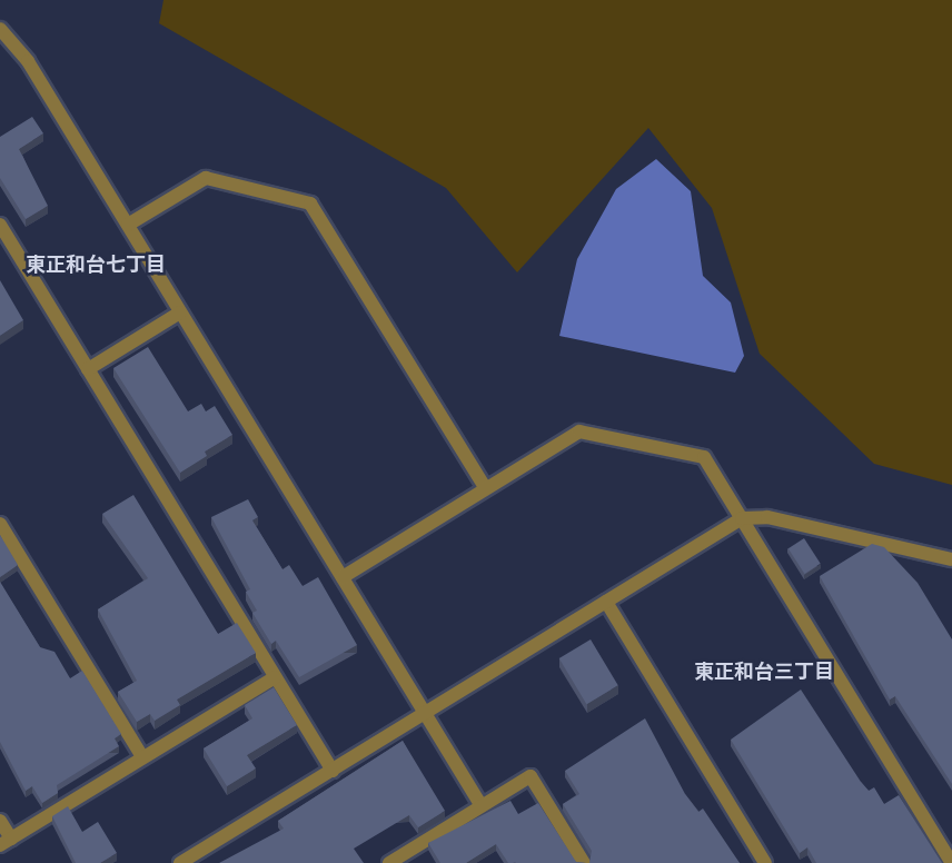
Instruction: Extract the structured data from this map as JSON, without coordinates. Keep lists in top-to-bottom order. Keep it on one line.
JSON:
{"districts":["東正和台七丁目","東正和台三丁目"]}
